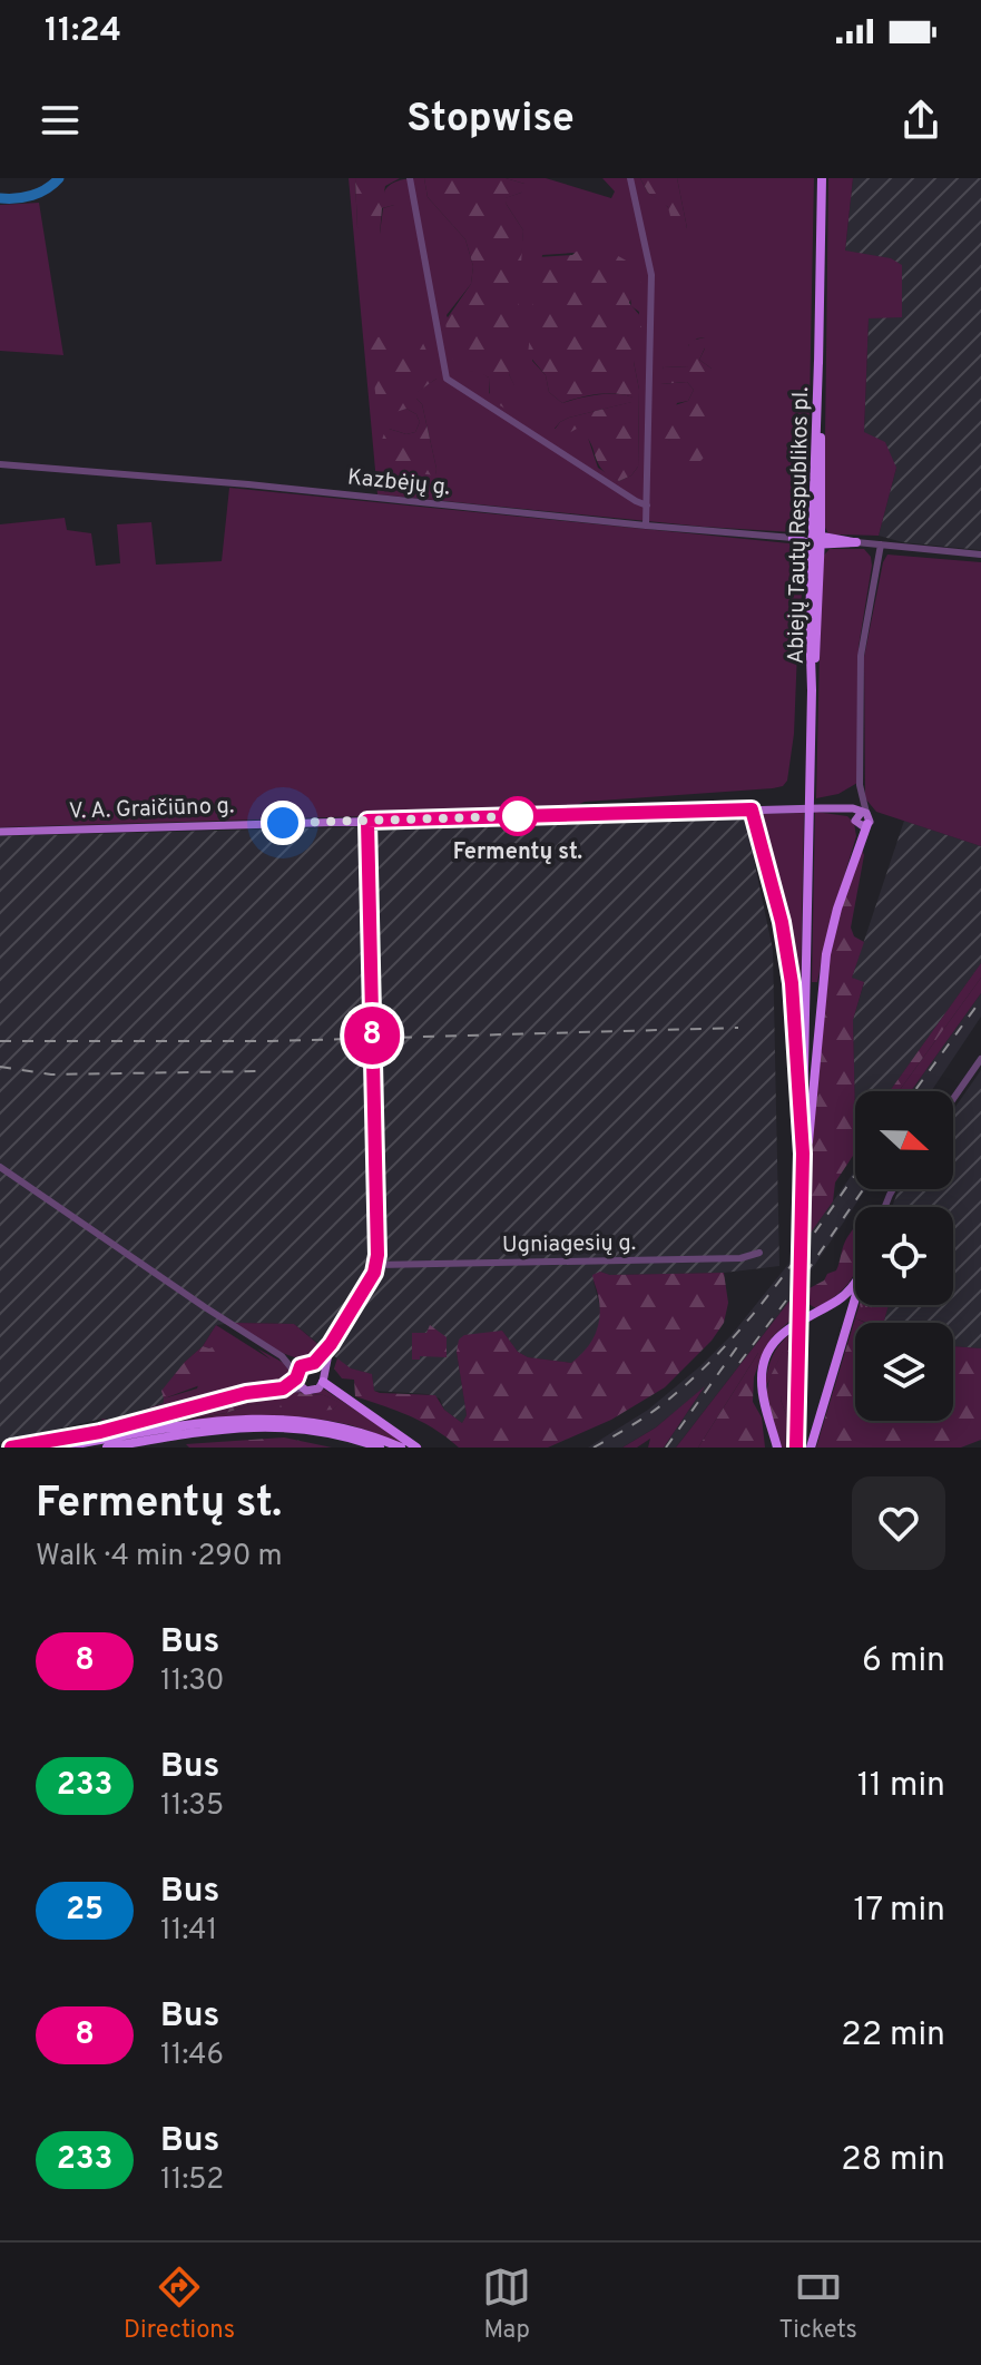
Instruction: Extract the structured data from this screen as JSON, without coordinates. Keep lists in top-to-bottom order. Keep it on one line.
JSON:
{"streets":{"highway":["Abiejų Tautų Respublikos pl."],"main road":["V. A. Graičiūno g."],"street":["Kazbėjų g.","Ugniagesių g."]},"places":["Fermentų st."],"lines":["bus line 8"],"north":"right","page":{"status":"11:24","header":"Stopwise","on_map":"8","heading":["Fermentų st.","Walk · 4 min · 290 m"],"list":[{"mark":"8","name":"Bus","note":"11:30","value":"6 min"},{"mark":"233","name":"Bus","note":"11:35","value":"11 min"},{"mark":"25","name":"Bus","note":"11:41","value":"17 min"},{"mark":"8","name":"Bus","note":"11:46","value":"22 min"},{"mark":"233","name":"Bus","note":"11:52","value":"28 min"}],"tabs":["Directions","Map","Tickets"]}}
